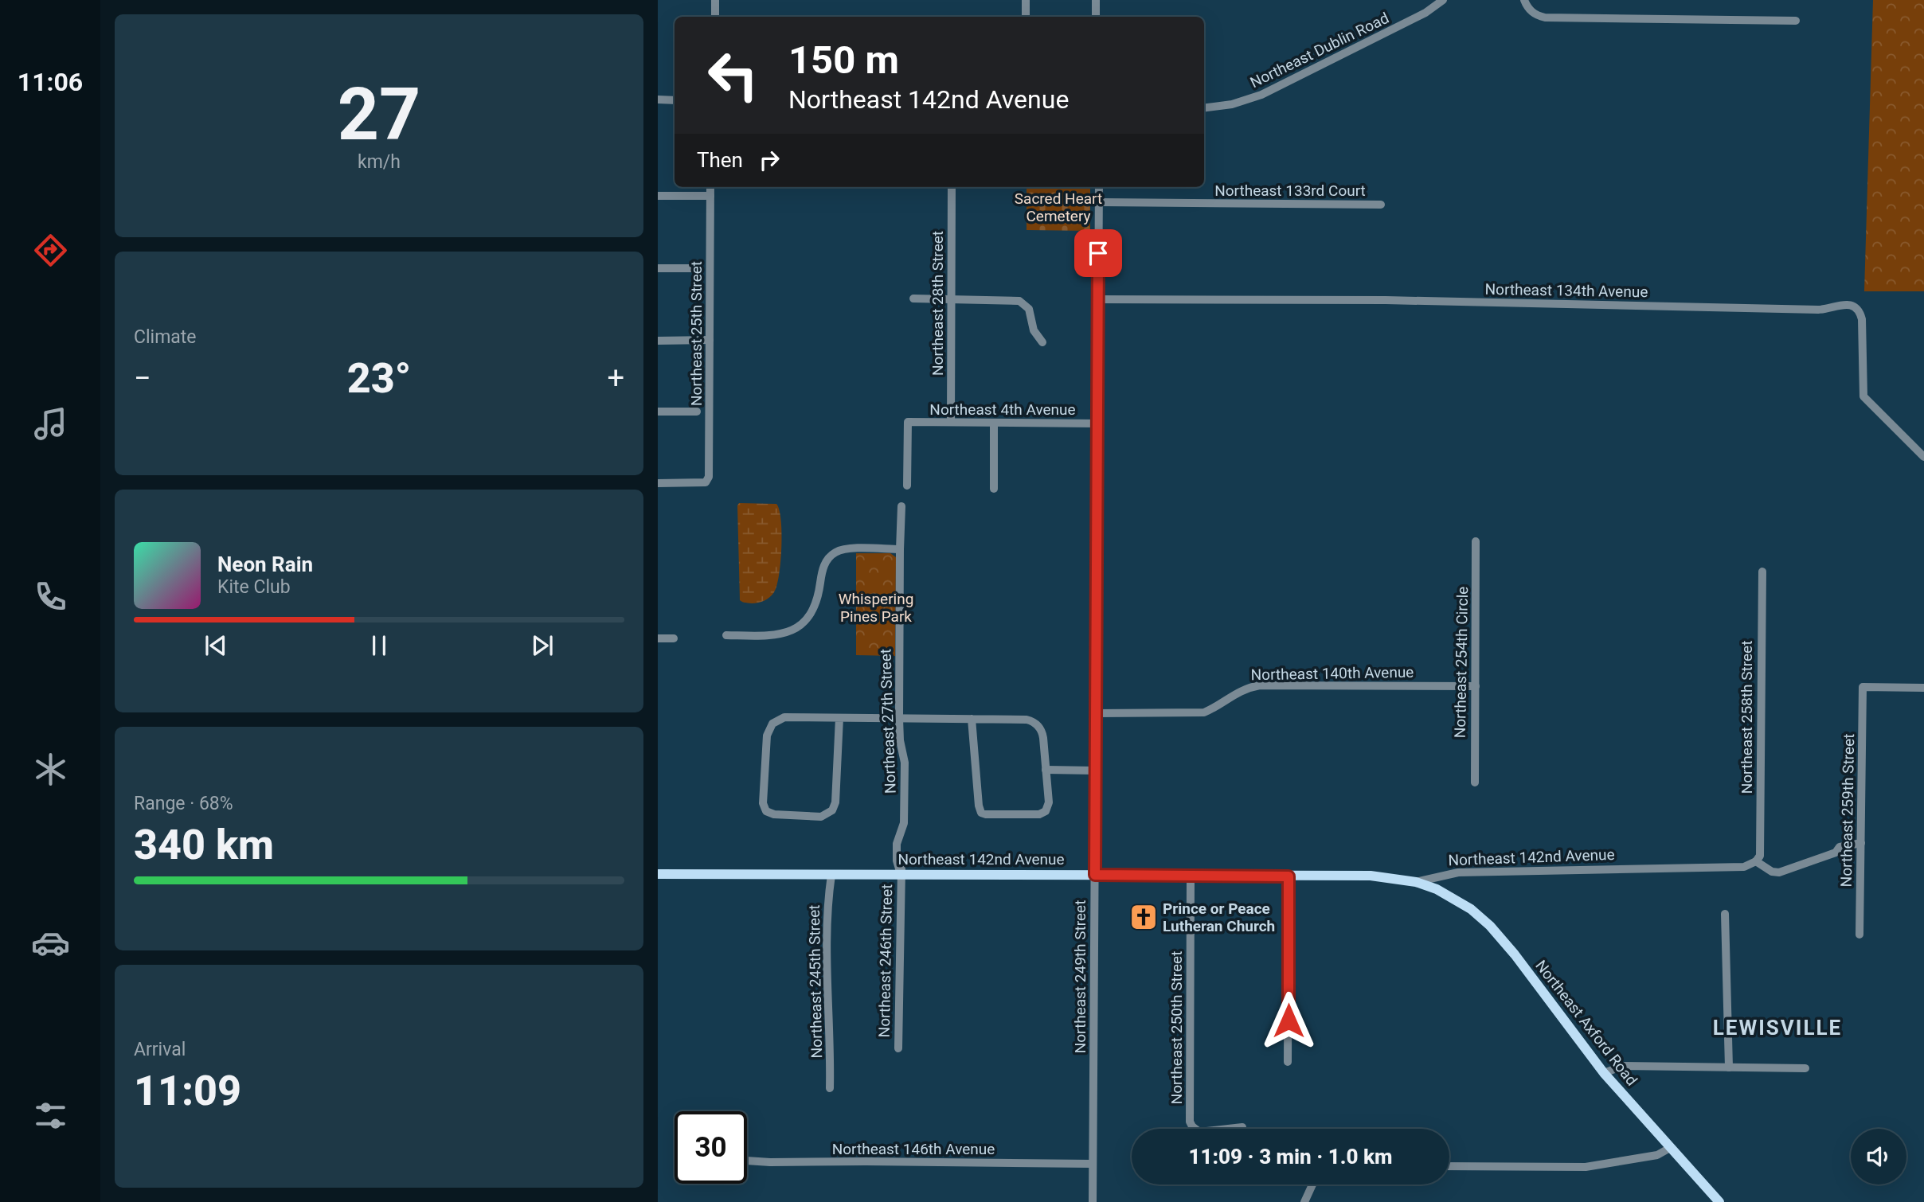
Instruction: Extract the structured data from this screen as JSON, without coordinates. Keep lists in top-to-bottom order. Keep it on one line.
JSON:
{"streets":{"main road":["Northeast 142nd Avenue","Northeast Axford Road"],"street":["Northeast Dublin Road","Northeast 133rd Court","Northeast 134th Avenue","Northeast 28th Street","Northeast 25th Street","Northeast 4th Avenue","Northeast 254th Circle","Northeast 140th Avenue","Northeast 258th Street","Northeast 27th Street","Northeast 259th Street","Northeast 246th Street","Northeast 249th Street","Northeast 245th Street","Northeast 250th Street","Northeast 146th Avenue"]},"crossings":[["Northeast 133rd Court","Northeast 249th Street"],["Northeast 134th Avenue","Northeast 249th Street"],["Northeast 28th Street","Northeast 4th Avenue"],["Northeast 4th Avenue","Northeast 249th Street"],["Northeast 254th Circle","Northeast 140th Avenue"],["Northeast 140th Avenue","Northeast 249th Street"],["Northeast 258th Street","Northeast 142nd Avenue"],["Northeast 27th Street","Northeast 142nd Avenue"],["Northeast 27th Street","Northeast 246th Street"],["Northeast 142nd Avenue","Northeast 246th Street"],["Northeast 142nd Avenue","Northeast 249th Street"],["Northeast 142nd Avenue","Northeast 245th Street"],["Northeast 142nd Avenue","Northeast Axford Road"],["Northeast 142nd Avenue","Northeast 250th Street"],["Northeast 249th Street","Northeast 146th Avenue"]],"districts":["LEWISVILLE"],"parks":["Sacred Heart Cemetery","Whispering Pines Park"],"places":{"church":["Prince or Peace Lutheran Church"]},"page":{"tabs":"11:06","tile":[["27","km/h"],"Climate",["Range · 68%","340 km"],["Arrival","11:09"]],"turn":["150 m","Northeast 142nd Avenue"],"then":"Then","heat":["−","23°","+"],"song":["Neon Rain","Kite Club"],"limit":"30","trip":"11:09 · 3 min · 1.0 km"}}
